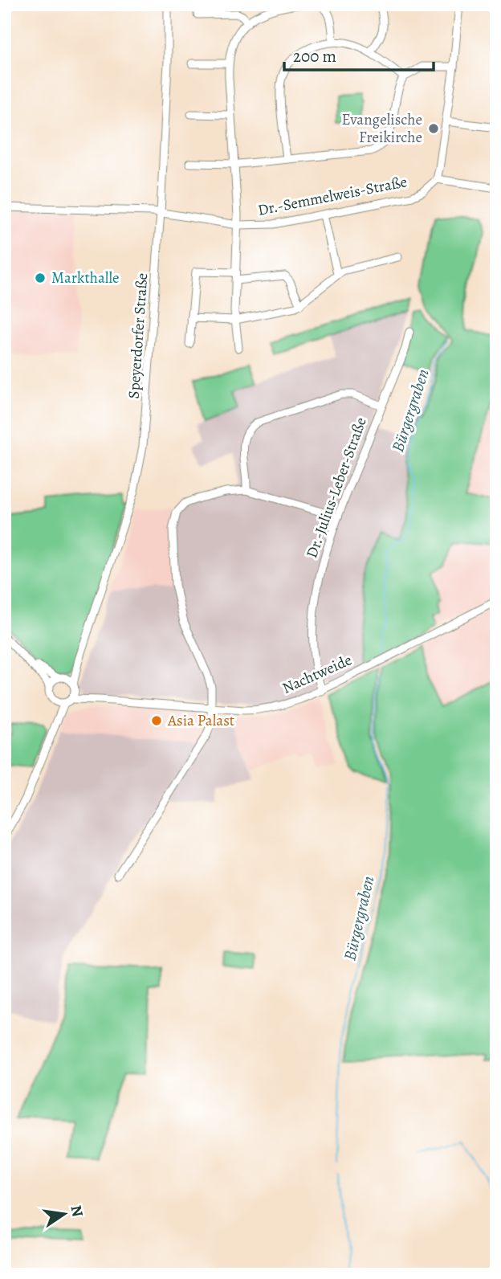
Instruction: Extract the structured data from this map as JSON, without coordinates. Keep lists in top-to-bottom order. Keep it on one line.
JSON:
{"streets":{"street":["Dr.-Semmelweis-Straße","Speyerdorfer Straße","Dr.-Julius-Leber-Straße","Nachtweide"]},"crossings":[["Dr.-Semmelweis-Straße","Speyerdorfer Straße"],["Speyerdorfer Straße","Nachtweide"],["Dr.-Julius-Leber-Straße","Nachtweide"]],"water":["Bürgergraben"],"places":["Evangelische Freikirche","Markthalle","Asia Palast"],"scale_bar":"200 m","north":"right"}
